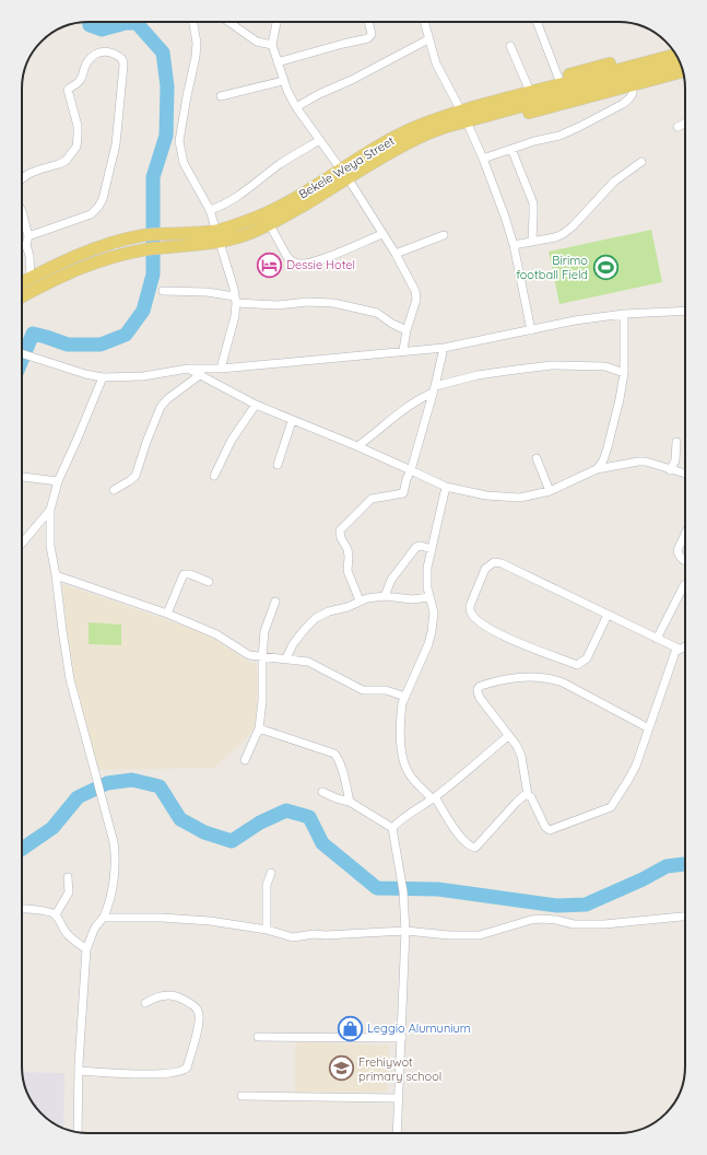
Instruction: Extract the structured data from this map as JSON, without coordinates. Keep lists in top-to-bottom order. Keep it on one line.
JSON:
{"streets":{"main road":["Bekele Weya Street"]},"places":{"hotel":["Dessie Hotel"],"sports":["Birimo football Field"],"shop":["Leggio Alumunium"],"school or university":["Frehiywot primary school"]}}
